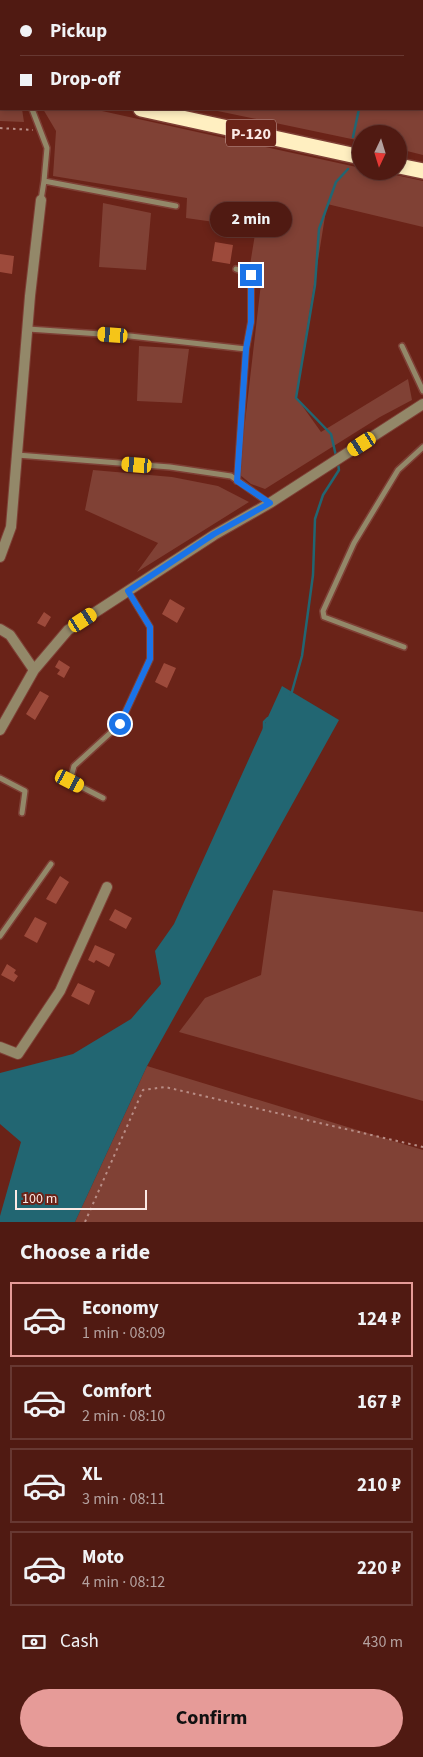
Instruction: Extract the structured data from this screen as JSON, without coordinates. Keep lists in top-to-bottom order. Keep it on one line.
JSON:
{"streets":{"highway":["Р-120"]},"scale_bar":"100 m","north":"bottom","page":{"banner":["Pickup","Drop-off"],"bubble":"2 min","scale":"100 m","heading":"Choose a ride","list":[{"name":"Economy","note":"1 min · 08:09","value":"124 ₽"},{"name":"Comfort","note":"2 min · 08:10","value":"167 ₽"},{"name":"XL","note":"3 min · 08:11","value":"210 ₽"},{"name":"Moto","note":"4 min · 08:12","value":"220 ₽"}],"pay":["Cash","430 m"],"buttons":"Confirm"}}
